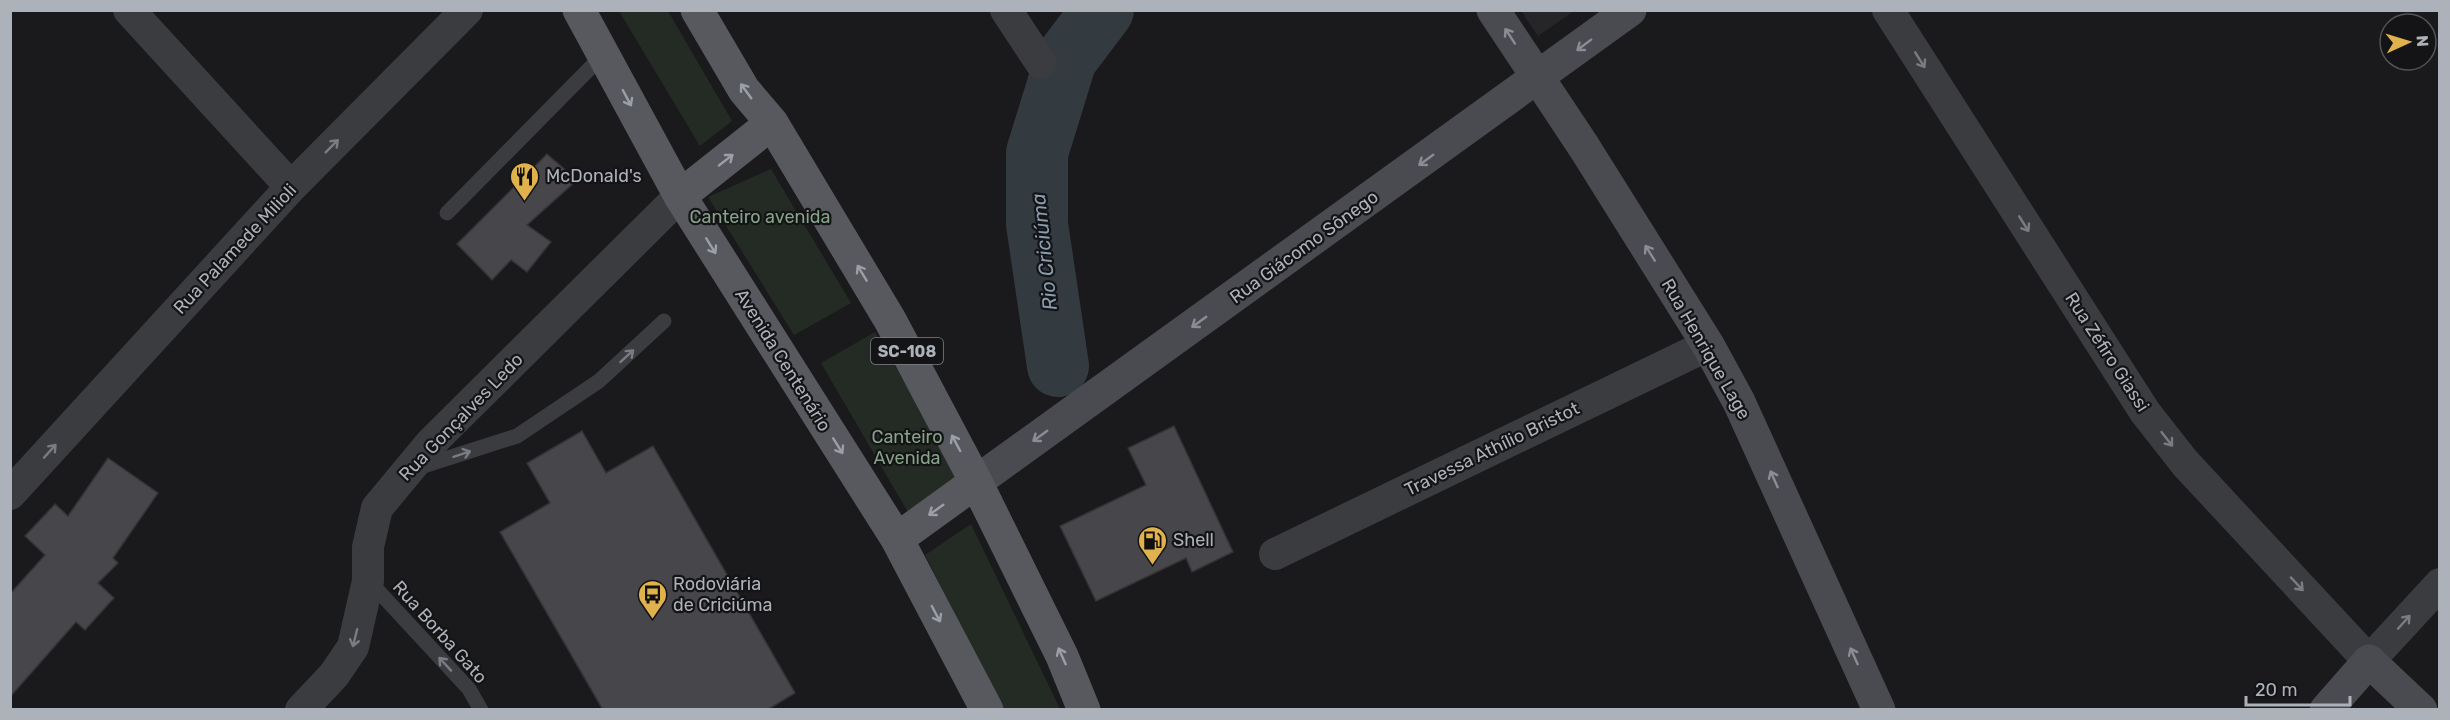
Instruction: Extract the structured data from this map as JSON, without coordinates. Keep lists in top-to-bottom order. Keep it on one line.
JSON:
{"streets":{"main road":["Rua Giácomo Sônego","Rua Henrique Lage","SC-108","Avenida Centenário"],"street":["Rua Palamede Milioli","Rua Zéfiro Giassi","Rua Gonçalves Ledo","Travessa Athílio Bristot"],"lane":["Rua Borba Gato"]},"crossings":[["Rua Giácomo Sônego","Rua Henrique Lage"],["Rua Giácomo Sônego","SC-108"],["Rua Henrique Lage","Travessa Athílio Bristot"],["Avenida Centenário","Rua Gonçalves Ledo"],["Rua Gonçalves Ledo","Rua Borba Gato"]],"one_way":["Rua Giácomo Sônego","Rua Palamede Milioli","Rua Henrique Lage","Rua Zéfiro Giassi","Rua Borba Gato"],"water":["Rio Criciúma"],"parks":["Canteiro avenida","Canteiro Avenida"],"places":{"restaurant":["McDonald's"],"fuel station":["Shell"],"bus stop":["Rodoviária de Criciúma"]},"scale_bar":"20 m","north":"right"}
